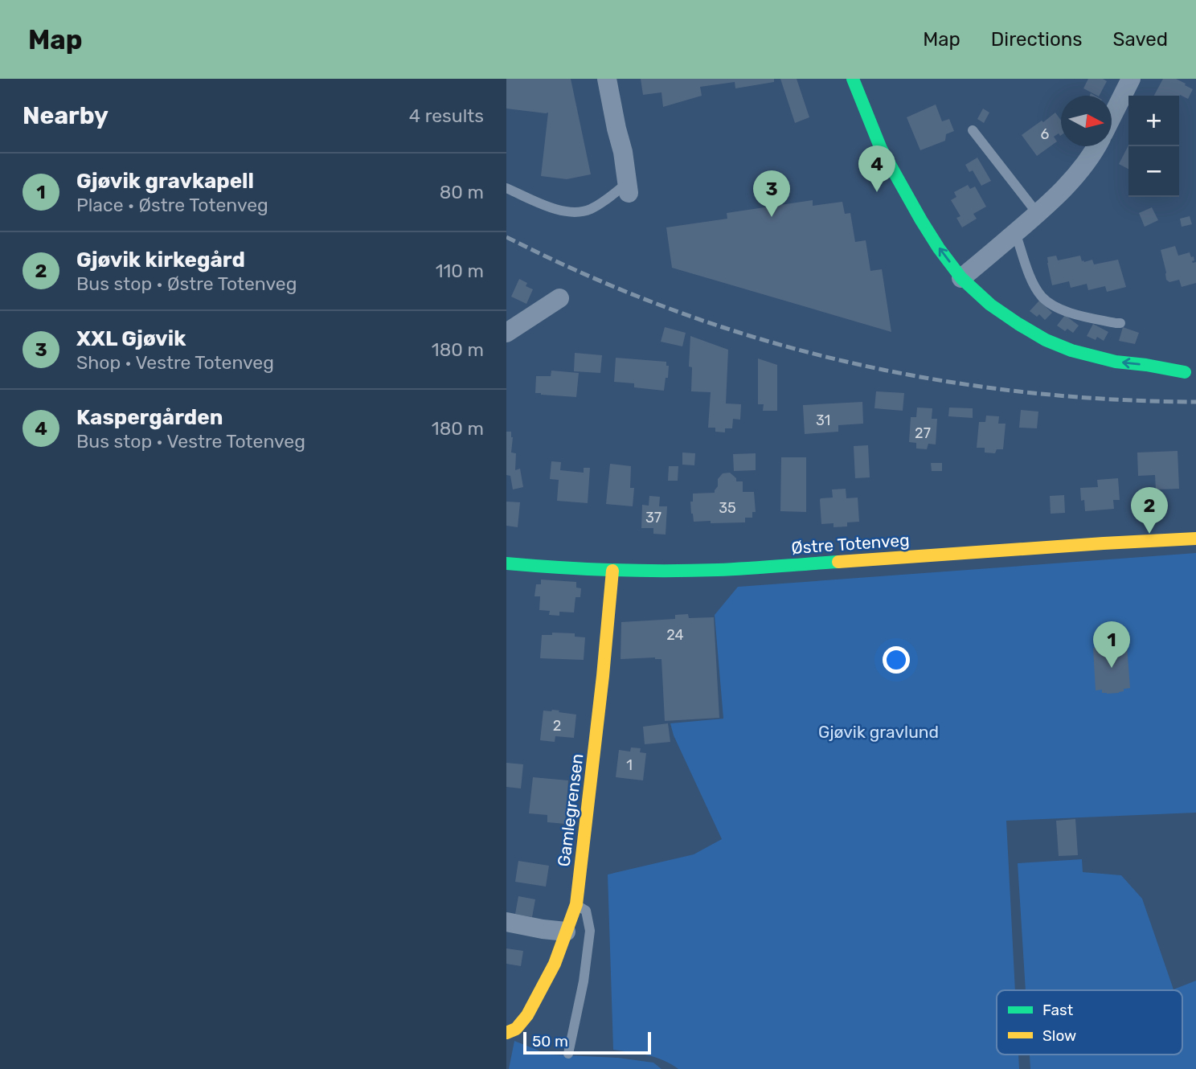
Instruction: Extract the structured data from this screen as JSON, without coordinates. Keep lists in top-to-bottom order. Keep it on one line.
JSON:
{"streets":{"street":["Østre Totenveg","Gamlegrensen"]},"crossings":[["Østre Totenveg","Gamlegrensen"]],"parks":["Gjøvik gravlund"],"house_numbers":["6","31","27","35","37","24","2","1"],"legend":["Fast","Slow"],"scale_bar":"50 m","north":"right","page":{"header":"Map","nav":["Map","Directions","Saved"],"heading":["Nearby","4 results"],"map_buttons":["+","−"],"pins":["4","3","2","1"],"list":[{"mark":"1","name":"Gjøvik gravkapell","note":"Place · Østre Totenveg","value":"80 m"},{"mark":"2","name":"Gjøvik kirkegård","note":"Bus stop · Østre Totenveg","value":"110 m"},{"mark":"3","name":"XXL Gjøvik","note":"Shop · Vestre Totenveg","value":"180 m"},{"mark":"4","name":"Kaspergården","note":"Bus stop · Vestre Totenveg","value":"180 m"}],"scale":"50 m"}}
